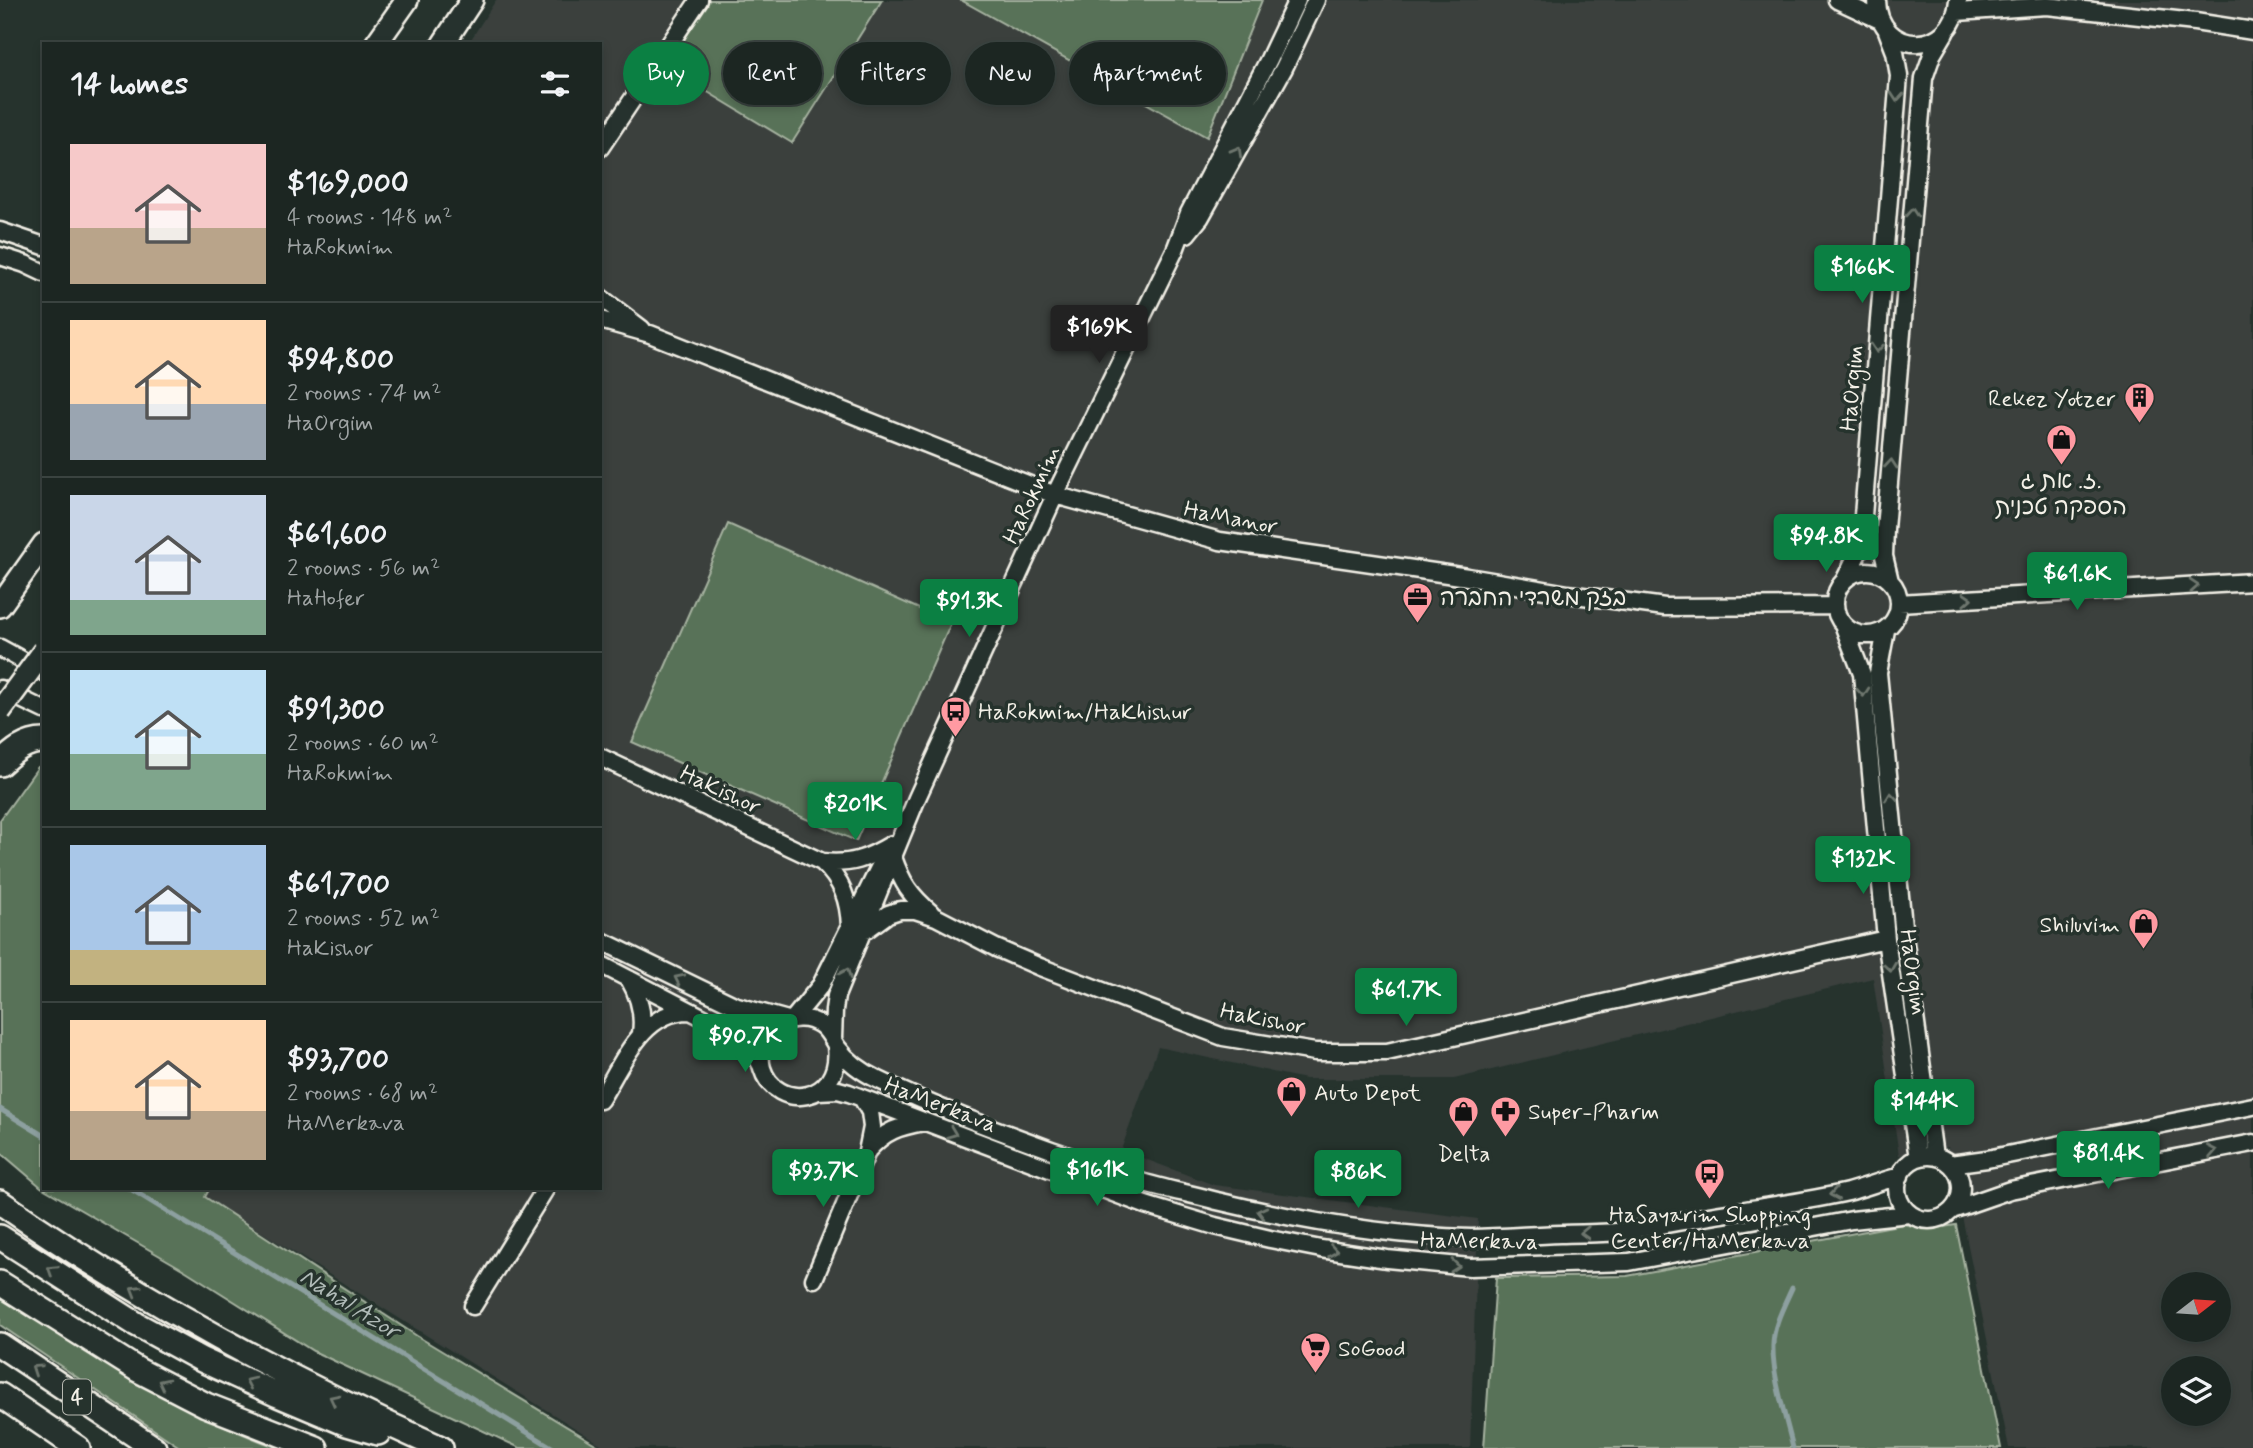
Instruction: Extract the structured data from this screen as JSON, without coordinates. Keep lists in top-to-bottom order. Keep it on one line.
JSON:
{"streets":{"highway":["4"],"street":["HaOrgim","HaRokmim","HaManor","HaKishor","HaMerkava"]},"crossings":[["HaOrgim","HaManor"],["HaOrgim","HaKishor"],["HaOrgim","HaMerkava"],["HaRokmim","HaManor"],["HaRokmim","HaKishor"],["HaRokmim","HaMerkava"]],"water":["Nahal Azor"],"places":{"building":["Rekez Yotzer"],"shop":["ז. את ג. הספקה טכנית","Shiluvim","Auto Depot","Delta"],"office":["בזק משרדי החברה"],"bus stop":["HaRokmim/HaKhishur","HaSayarim Shopping Center/HaMerkava"],"pharmacy":["Super-Pharm"],"supermarket":["SoGood"]},"north":"right","page":{"chip":["Buy","Rent","Filters","New","Apartment"],"heading":"14 homes","list":[{"name":"$169,000","note":"4 rooms · 148 m² · HaRokmim"},{"name":"$94,800","note":"2 rooms · 74 m² · HaOrgim"},{"name":"$61,600","note":"2 rooms · 56 m² · HaHofer"},{"name":"$91,300","note":"2 rooms · 60 m² · HaRokmim"},{"name":"$61,700","note":"2 rooms · 52 m² · HaKishor"},{"name":"$93,700","note":"2 rooms · 68 m² · HaMerkava"}],"price":["$166K","$169K","$94.8K","$61.6K","$91.3K","$201K","$132K","$61.7K","$90.7K","$144K","$81.4K","$161K","$93.7K","$86K"]}}
